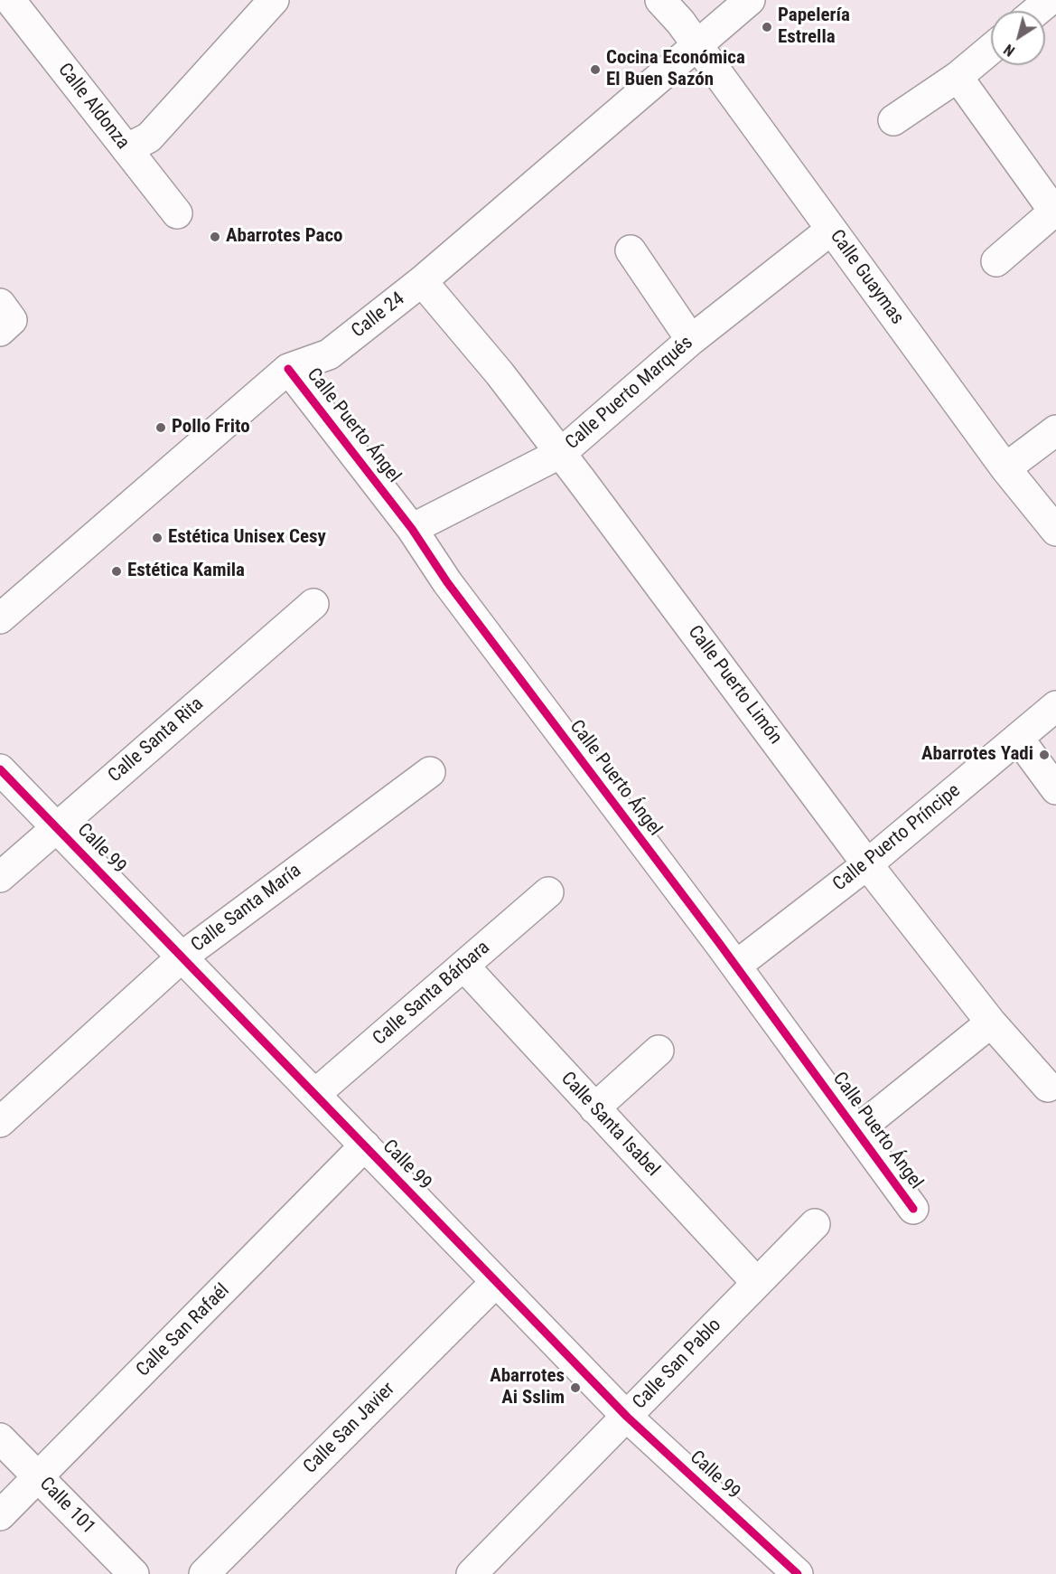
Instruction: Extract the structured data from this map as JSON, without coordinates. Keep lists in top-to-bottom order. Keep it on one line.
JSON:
{"streets":{"street":["Calle Aldonza","Calle Guaymas","Calle 24","Calle Puerto Marqués","Calle Puerto Ángel","Calle Puerto Limón","Calle Santa Rita","Calle Puerto Príncipe","Calle 99","Calle Santa María","Calle Santa Bárbara","Calle Santa Isabel","Calle San Rafaél","Calle San Pablo","Calle San Javier","Calle 101"]},"crossings":[["Calle Guaymas","Calle 24"],["Calle Guaymas","Calle Puerto Marqués"],["Calle 24","Calle Puerto Ángel"],["Calle 24","Calle Puerto Limón"],["Calle Puerto Marqués","Calle Puerto Ángel"],["Calle Puerto Marqués","Calle Puerto Limón"],["Calle Puerto Ángel","Calle Puerto Príncipe"],["Calle Puerto Limón","Calle Puerto Príncipe"],["Calle Santa Rita","Calle 99"],["Calle 99","Calle Santa María"],["Calle 99","Calle Santa Bárbara"],["Calle 99","Calle San Rafaél"],["Calle 99","Calle San Pablo"],["Calle 99","Calle San Javier"],["Calle Santa Bárbara","Calle Santa Isabel"],["Calle Santa Isabel","Calle San Pablo"],["Calle San Rafaél","Calle 101"]],"places":["Papelería Estrella","Cocina Económica El Buen Sazón","Abarrotes Paco","Pollo Frito","Estética Unisex Cesy","Estética Kamila","Abarrotes Yadi","Abarrotes Ai Sslim"],"north":"bottom left"}
